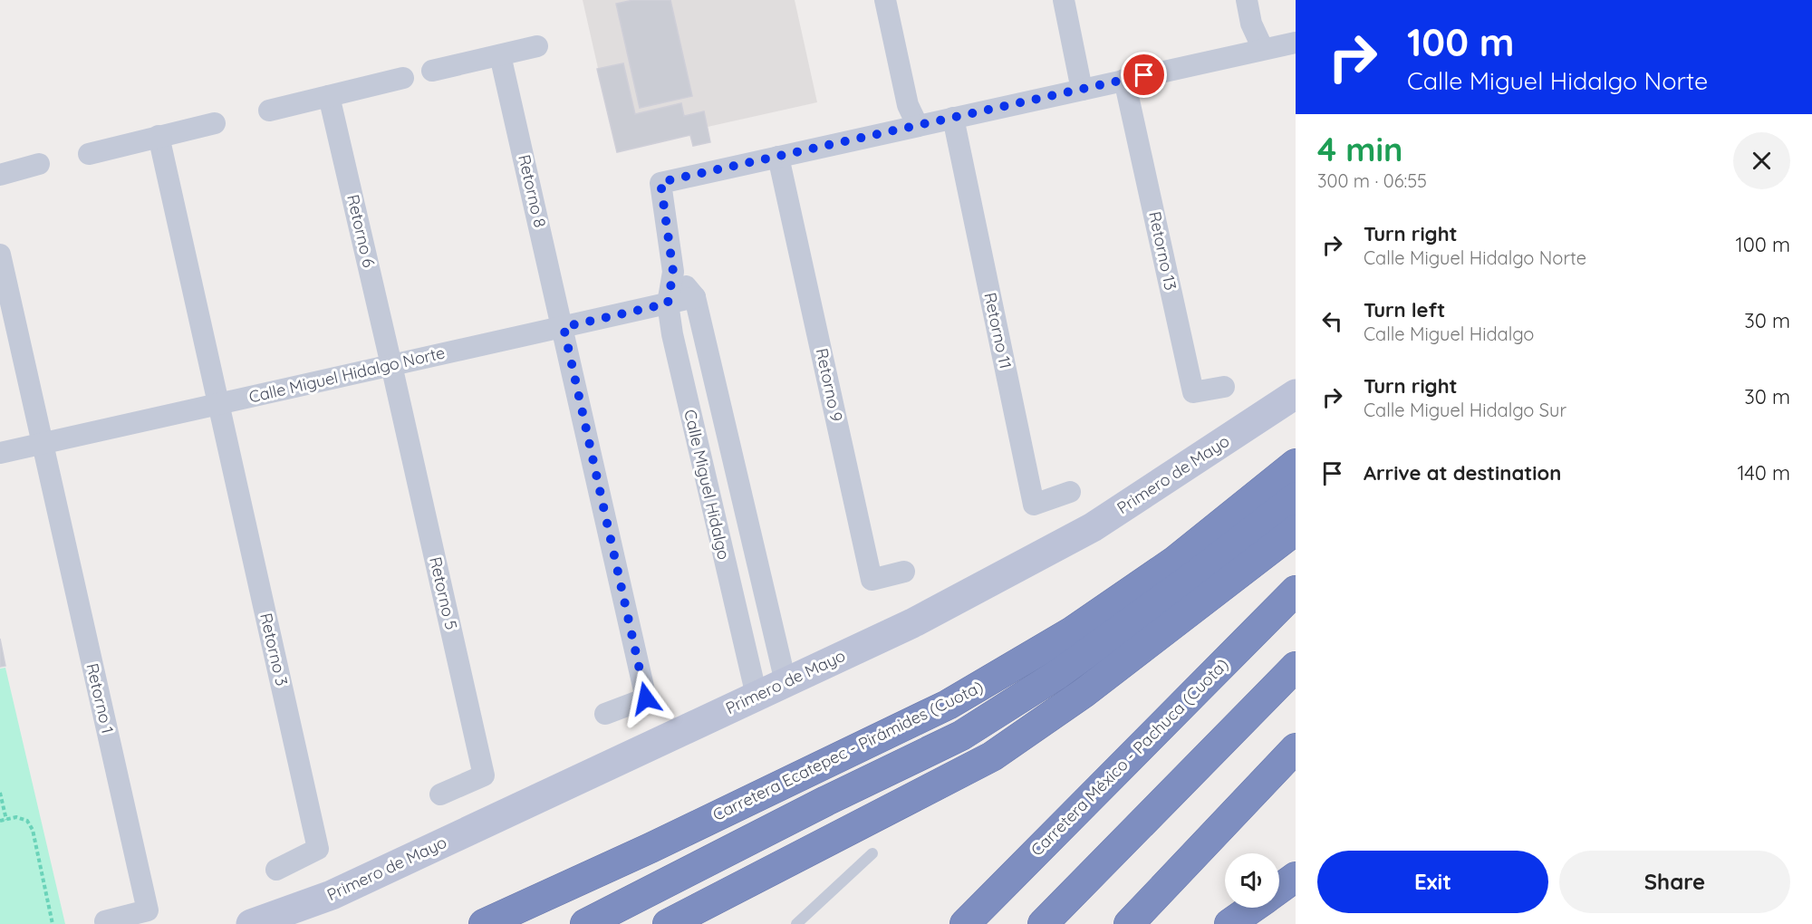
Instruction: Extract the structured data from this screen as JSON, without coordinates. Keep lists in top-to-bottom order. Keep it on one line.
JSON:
{"streets":{"highway":["Carretera Ecatepec - Pirámides (Cuota)","Carretera México - Pachuca (Cuota)"],"main road":["Primero de Mayo"],"street":["Retorno 8","Retorno 6","Retorno 13","Retorno 11","Calle Miguel Hidalgo Norte","Retorno 9","Calle Miguel Hidalgo","Retorno 5","Retorno 3","Retorno 1"]},"crossings":[["Retorno 8","Calle Miguel Hidalgo Norte"],["Retorno 6","Calle Miguel Hidalgo Norte"],["Retorno 6","Retorno 5"],["Calle Miguel Hidalgo Norte","Calle Miguel Hidalgo"],["Calle Miguel Hidalgo Norte","Retorno 5"],["Calle Miguel Hidalgo Norte","Retorno 3"],["Calle Miguel Hidalgo Norte","Retorno 1"],["Retorno 9","Calle Miguel Hidalgo"],["Primero de Mayo","Calle Miguel Hidalgo"]],"page":{"turn":["100 m","Calle Miguel Hidalgo Norte"],"heading":["4 min","300 m · 06:55"],"list":[{"name":"Turn right","note":"Calle Miguel Hidalgo Norte","value":"100 m"},{"name":"Turn left","note":"Calle Miguel Hidalgo","value":"30 m"},{"name":"Turn right","note":"Calle Miguel Hidalgo Sur","value":"30 m"},{"name":"Arrive at destination","value":"140 m"}],"buttons":["Exit","Share"]}}
